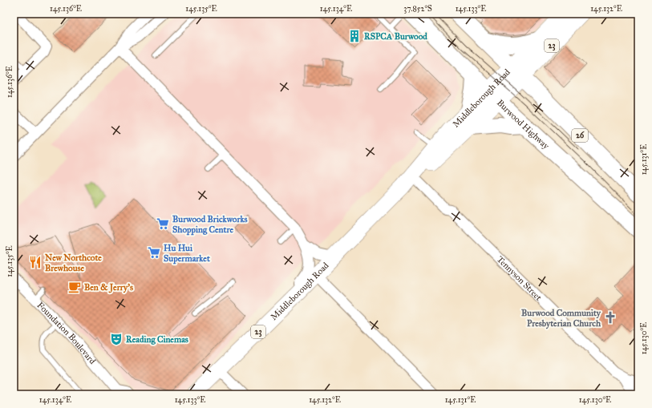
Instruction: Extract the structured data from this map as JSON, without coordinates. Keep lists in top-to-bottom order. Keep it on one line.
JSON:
{"streets":{"highway":["Burwood Highway","26"],"main road":["23","Middleborough Road"],"street":["Tennyson Street","Foundation Boulevard"]},"crossings":[["Middleborough Road","Burwood Highway"],["Middleborough Road","26"],["Middleborough Road","Tennyson Street"]],"places":{"building":["RSPCA Burwood"],"supermarket":["Burwood Brickworks Shopping Centre","Hu Hui Supermarket"],"restaurant":["New Northcote Brewhouse"],"cafe":["Ben & Jerry's"],"church":["Burwood Community Presbyterian Church"],"theatre":["Reading Cinemas"]},"coordinates":["145.136°E","145.135°E","145.134°E","37.852°S","145.133°E","145.132°E","145.131°E","145.130°E"]}
